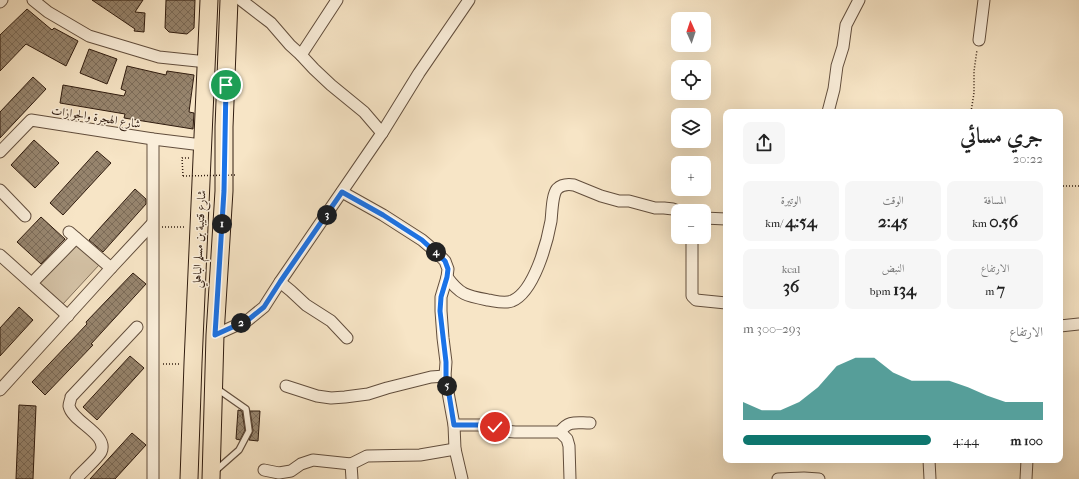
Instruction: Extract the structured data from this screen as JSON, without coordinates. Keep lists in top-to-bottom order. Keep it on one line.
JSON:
{"streets":{"main road":["شارع قتيبة بن مسلم الباهلي"],"street":["شارع الهجرة والجوازات"]},"crossings":[["شارع الهجرة والجوازات","شارع قتيبة بن مسلم الباهلي"]],"north":"top","page":{"map_buttons":["+","−"],"heading":["جري مسائي","20:22"],"stats":[["المسافة","0.56 km"],["الوقت","2:45"],["الوتيرة","4:54 /km"],["الارتفاع","7 m"],["النبض","134 bpm"],["kcal","36"]],"pins":["3","1","4","2","5"],"chart":["الارتفاع","293–300 m"],"list":[{"name":"100 m","note":"4:44"}]}}
